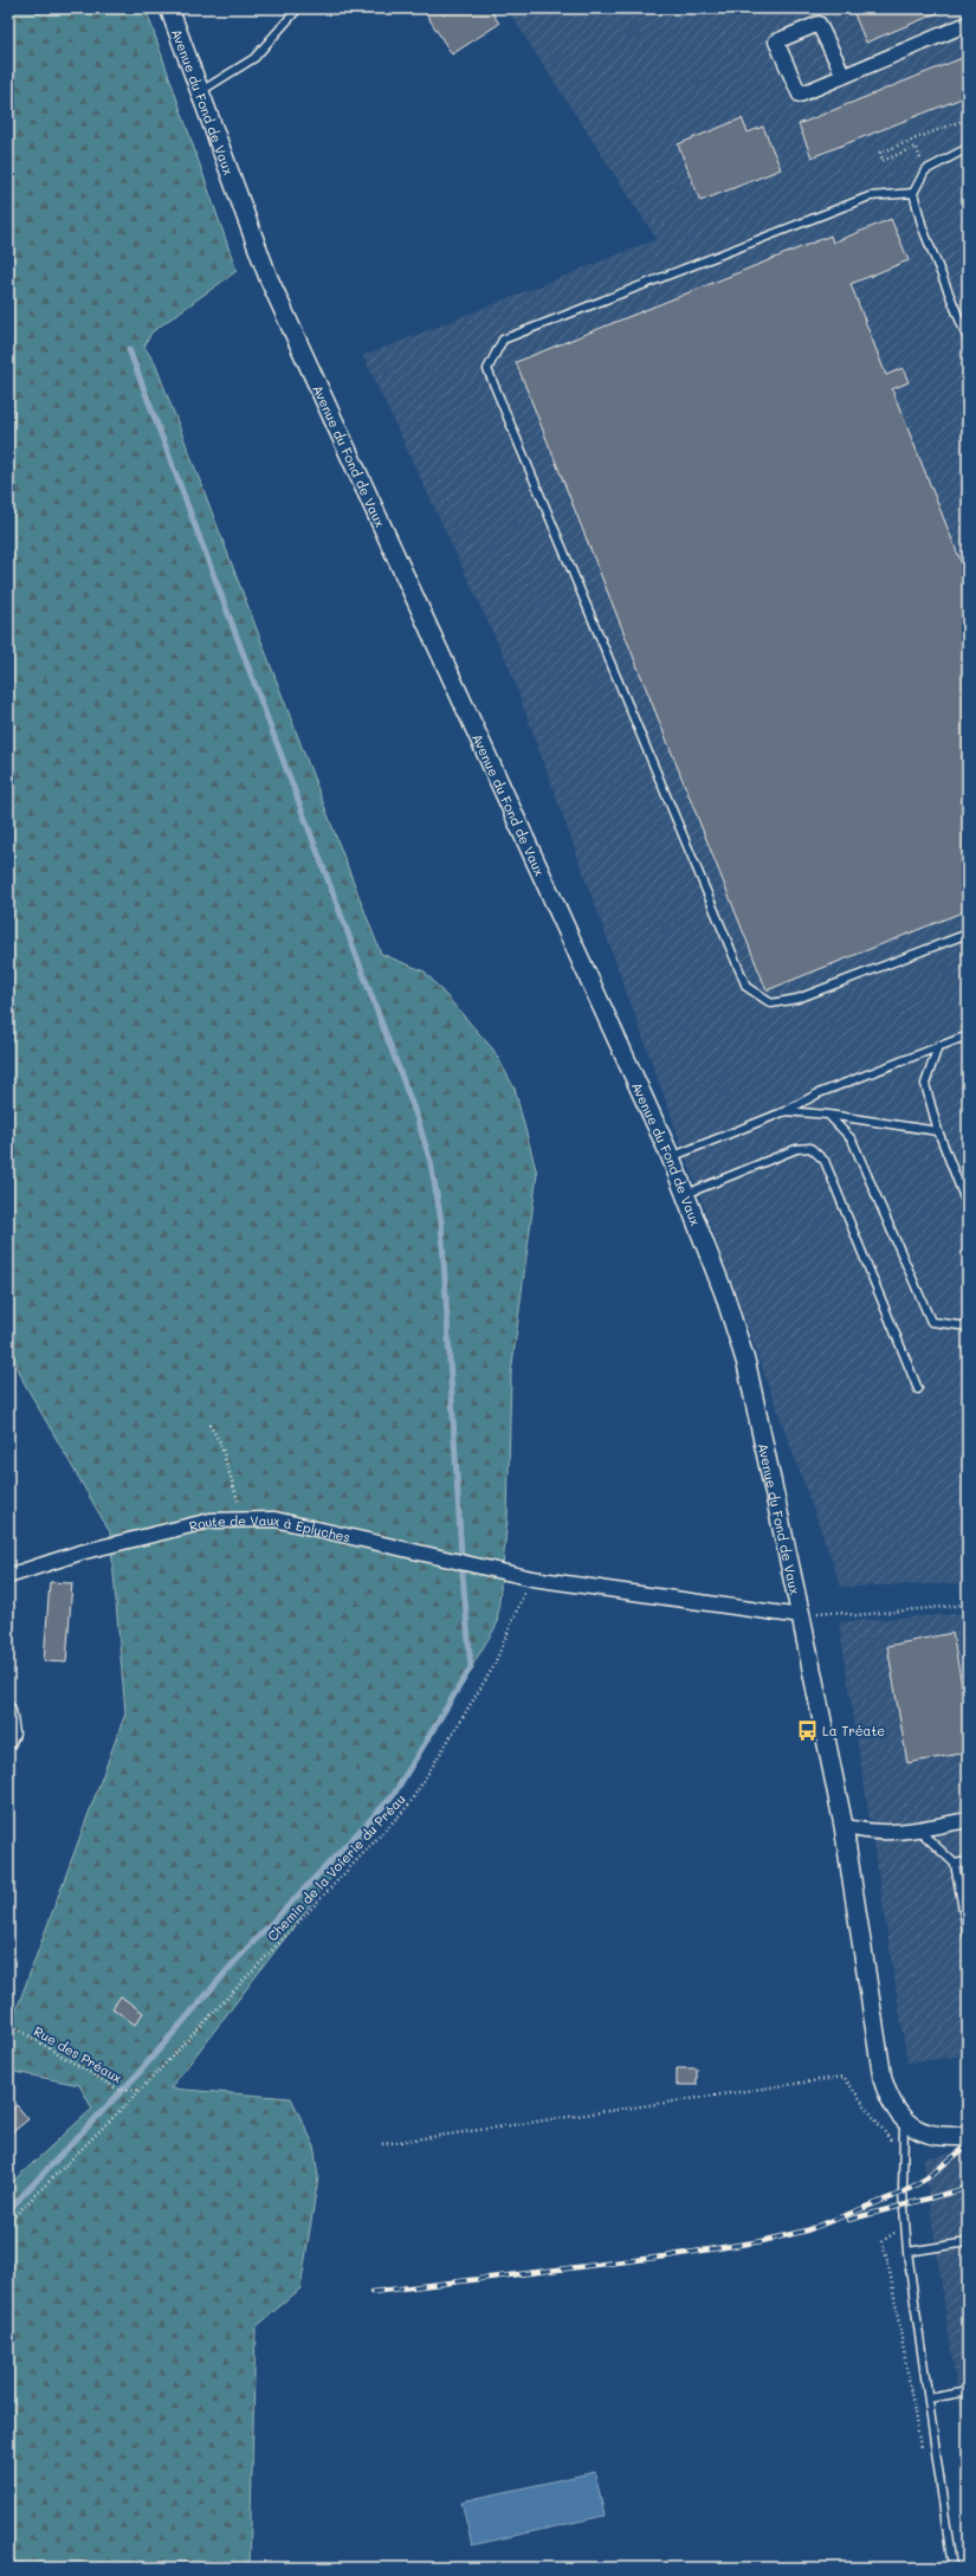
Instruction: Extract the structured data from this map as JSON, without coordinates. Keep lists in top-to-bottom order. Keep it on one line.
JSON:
{"streets":{"street":["Avenue du Fond de Vaux","Route de Vaux à Epluches"],"path":["Chemin de la Voierie du Préau","Rue des Préaux"]},"crossings":[["Avenue du Fond de Vaux","Route de Vaux à Epluches"],["Route de Vaux à Epluches","Chemin de la Voierie du Préau"],["Chemin de la Voierie du Préau","Rue des Préaux"]],"places":{"bus stop":["La Tréate"]}}
